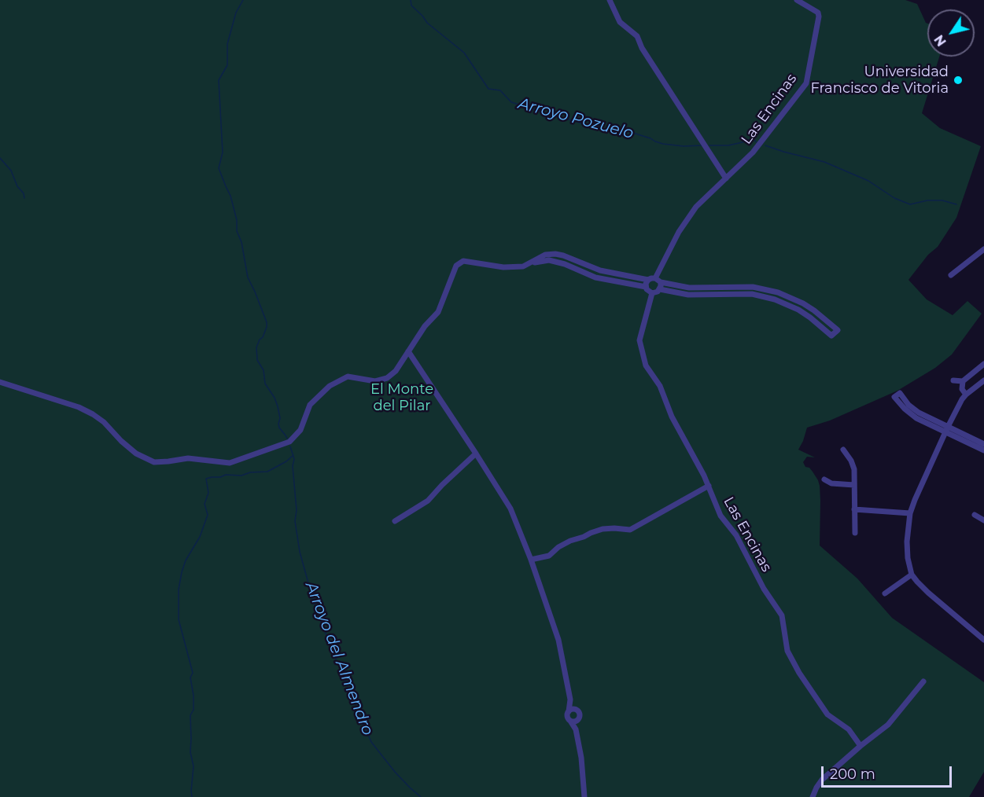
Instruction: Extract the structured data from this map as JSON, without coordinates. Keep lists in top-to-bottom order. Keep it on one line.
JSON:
{"streets":{"street":["Las Encinas"]},"water":["Arroyo Pozuelo","Arroyo del Almendro"],"parks":["El Monte del Pilar"],"places":["Universidad Francisco de Vitoria"],"scale_bar":"200 m","north":"bottom left"}
